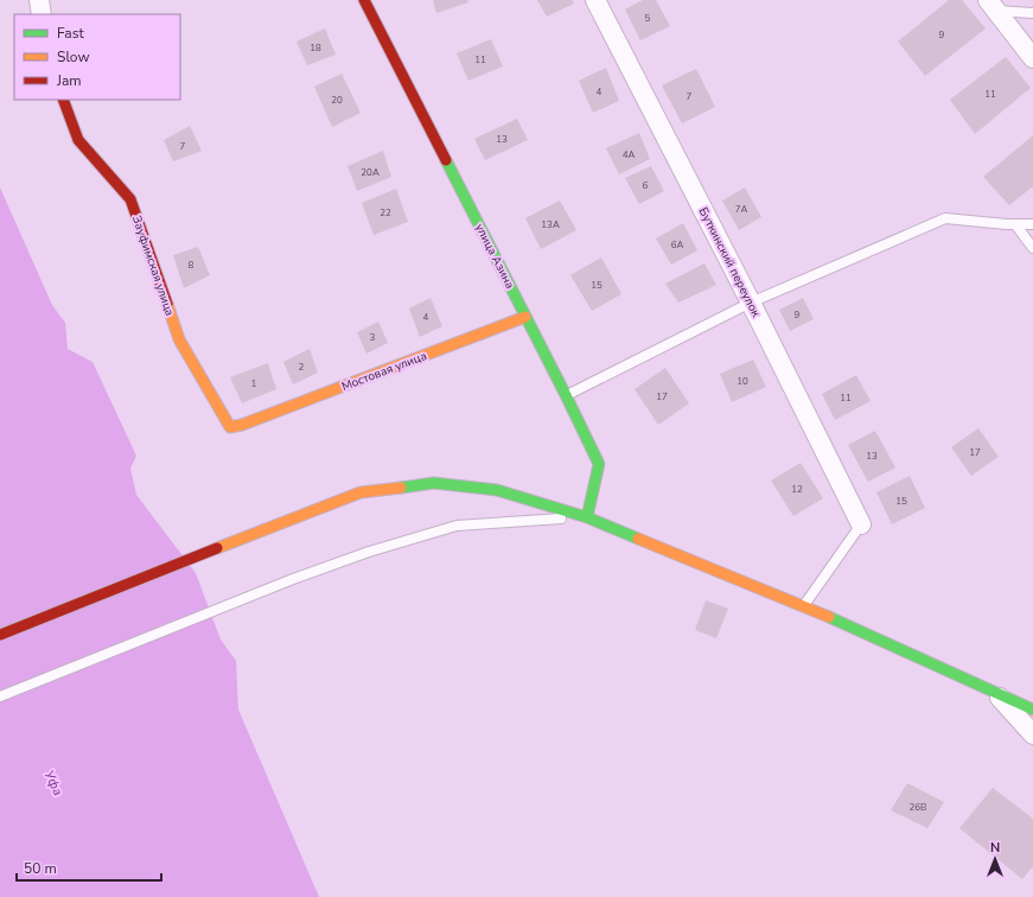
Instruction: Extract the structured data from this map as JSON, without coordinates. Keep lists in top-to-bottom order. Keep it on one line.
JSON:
{"streets":{"street":["улица Азина","Буткинский переулок","Зауфимская улица","Мостовая улица"]},"crossings":[["улица Азина","Мостовая улица"],["Зауфимская улица","Мостовая улица"]],"water":["Уфа"],"house_numbers":["5","9","18","11","4","11","7","20","13","7","4А","20А","6","7А","22","13А","6А","8","15","9","4","3","2","10","1","17","11","17","13","12","15","26В"],"legend":["Fast","Slow","Jam"],"scale_bar":"50 m","north":"top"}
